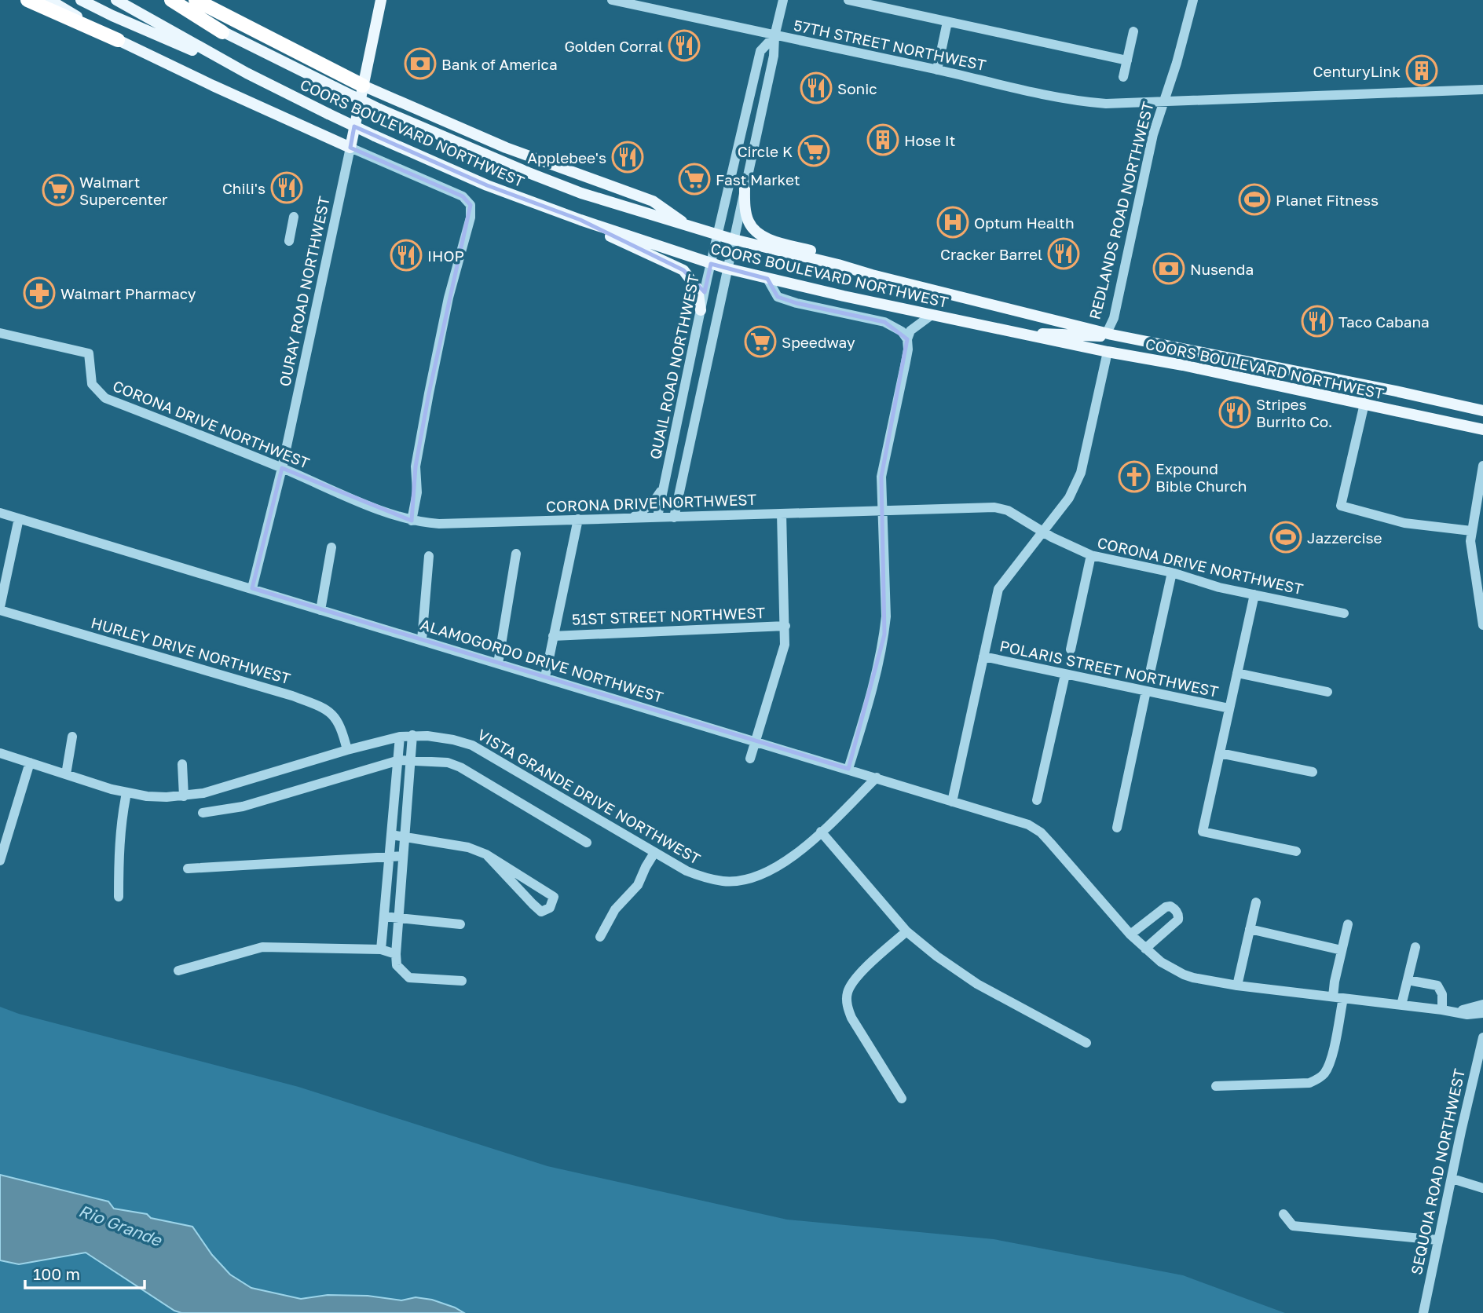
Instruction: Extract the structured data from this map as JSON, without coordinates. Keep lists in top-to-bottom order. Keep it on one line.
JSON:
{"streets":{"main road":["COORS BOULEVARD NORTHWEST","OURAY ROAD NORTHWEST"],"street":["57TH STREET NORTHWEST","REDLANDS ROAD NORTHWEST","QUAIL ROAD NORTHWEST","CORONA DRIVE NORTHWEST","51ST STREET NORTHWEST","HURLEY DRIVE NORTHWEST","ALAMOGORDO DRIVE NORTHWEST","POLARIS STREET NORTHWEST","VISTA GRANDE DRIVE NORTHWEST","SEQUOIA ROAD NORTHWEST"]},"crossings":[["57TH STREET NORTHWEST","REDLANDS ROAD NORTHWEST"],["57TH STREET NORTHWEST","QUAIL ROAD NORTHWEST"],["COORS BOULEVARD NORTHWEST","REDLANDS ROAD NORTHWEST"],["COORS BOULEVARD NORTHWEST","QUAIL ROAD NORTHWEST"],["OURAY ROAD NORTHWEST","CORONA DRIVE NORTHWEST"],["OURAY ROAD NORTHWEST","ALAMOGORDO DRIVE NORTHWEST"],["QUAIL ROAD NORTHWEST","CORONA DRIVE NORTHWEST"],["HURLEY DRIVE NORTHWEST","VISTA GRANDE DRIVE NORTHWEST"],["ALAMOGORDO DRIVE NORTHWEST","VISTA GRANDE DRIVE NORTHWEST"]],"water":["Rio Grande"],"places":{"restaurant":["Golden Corral","Sonic","Applebee's","Chili's","Cracker Barrel","IHOP","Taco Cabana","Stripes Burrito Co."],"bank":["Bank of America","Nusenda"],"building":["CenturyLink","Hose It"],"supermarket":["Circle K","Fast Market","Walmart Supercenter","Speedway"],"sports":["Planet Fitness","Jazzercise"],"hospital":["Optum Health"],"pharmacy":["Walmart Pharmacy"],"church":["Expound Bible Church"]},"scale_bar":"100 m"}
